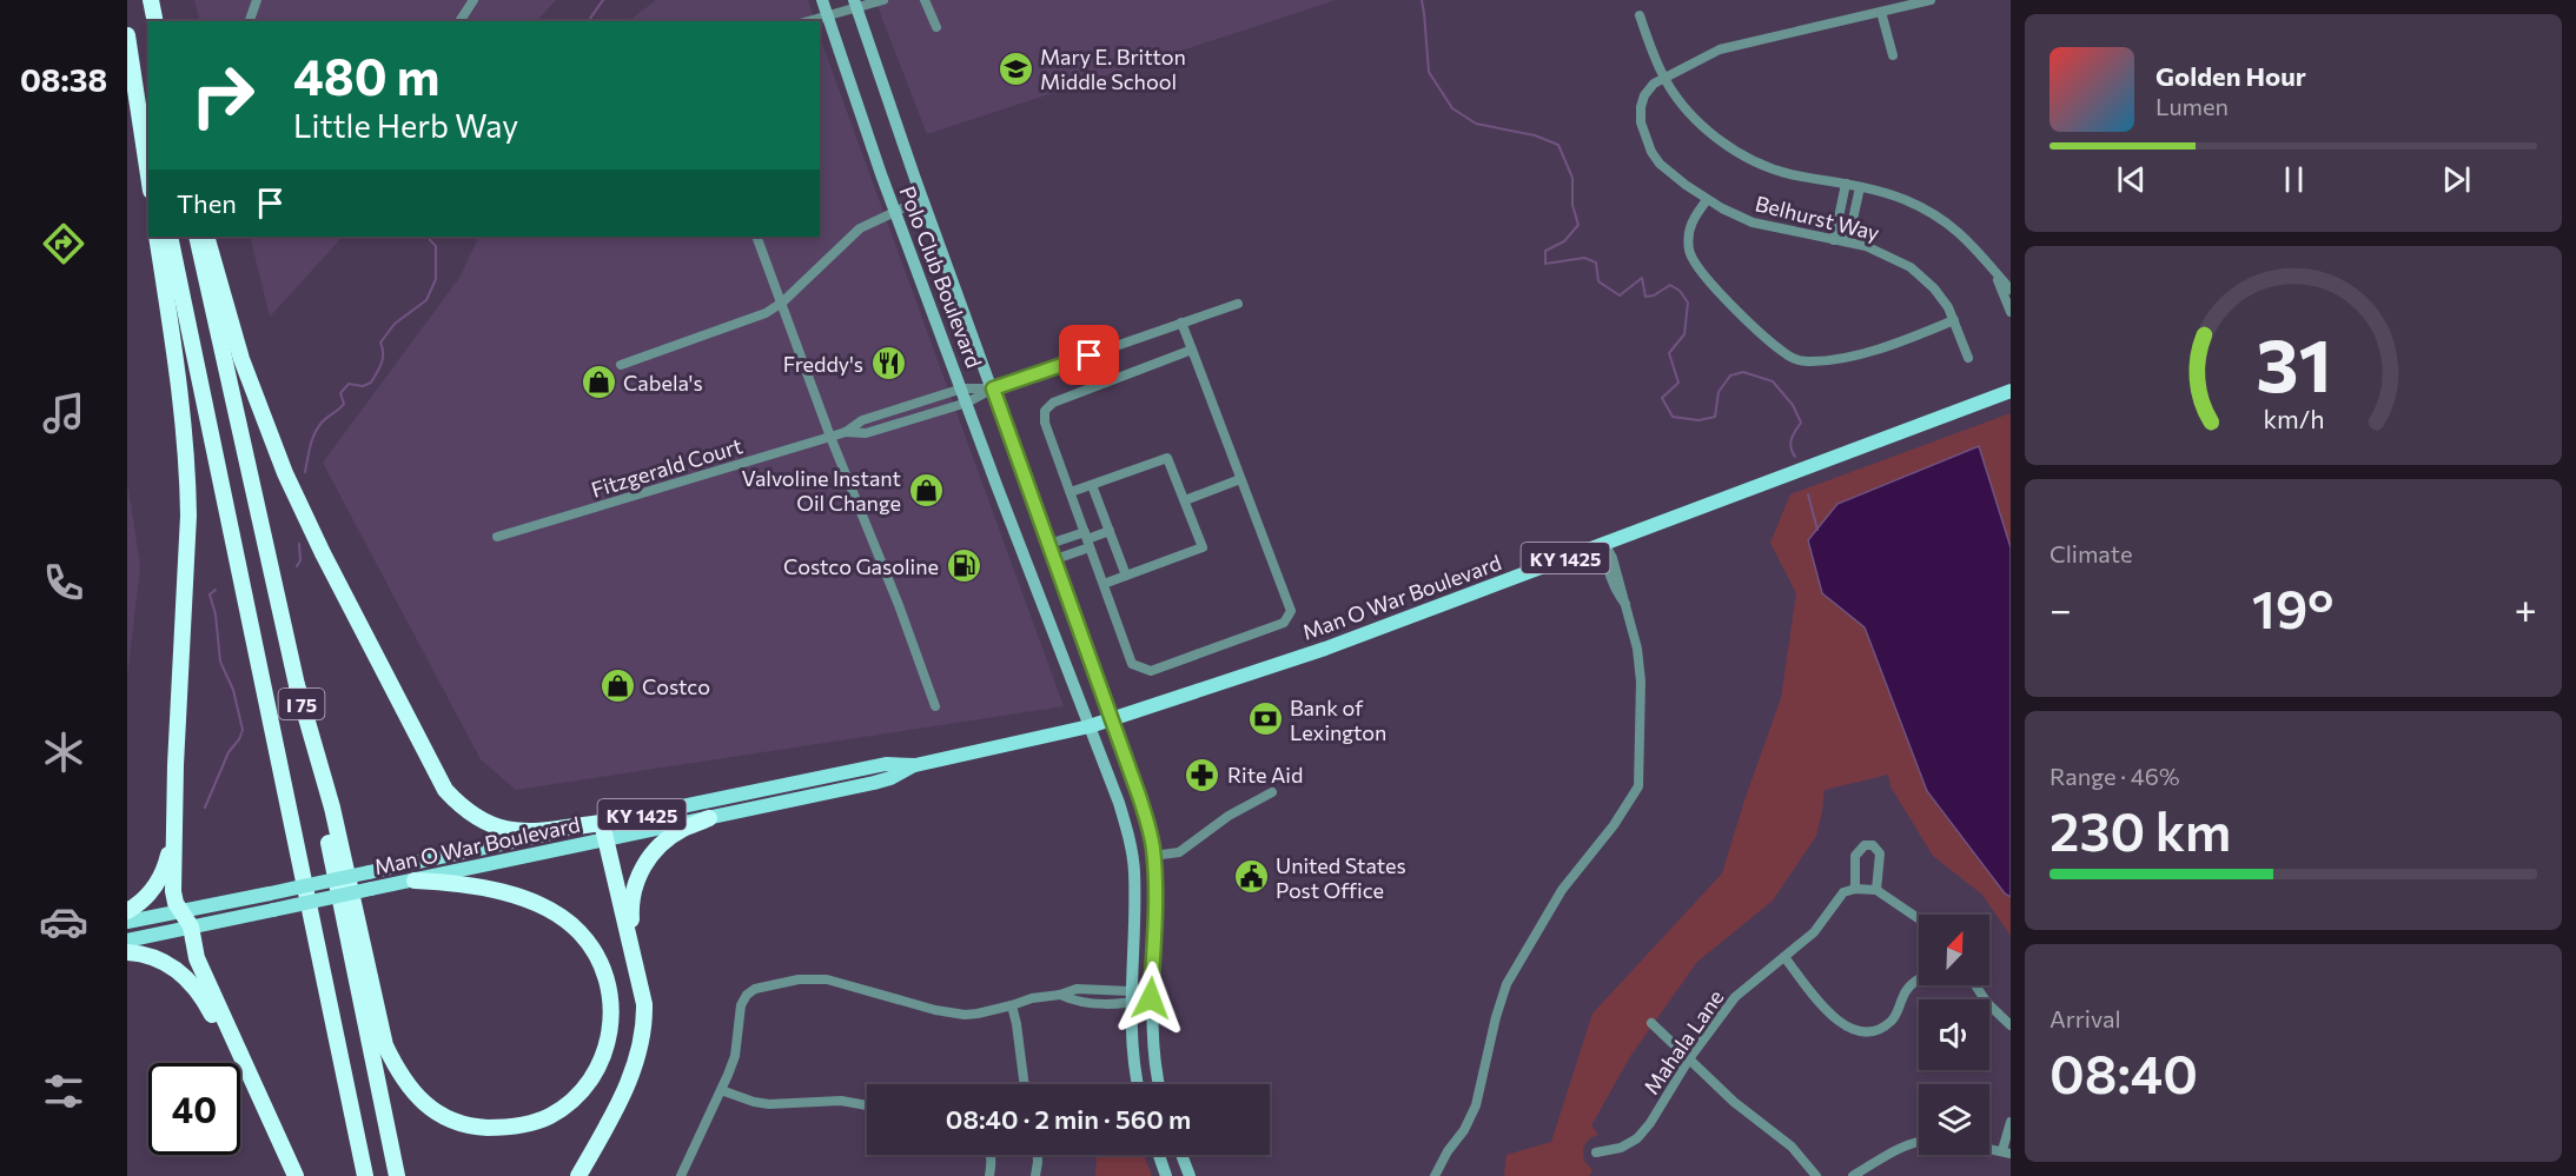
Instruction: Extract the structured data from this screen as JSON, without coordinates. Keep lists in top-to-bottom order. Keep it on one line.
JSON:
{"streets":{"highway":["I 75"],"main road":["KY 1425","Man O War Boulevard"],"street":["Belhurst Way","Polo Club Boulevard","Fitzgerald Court","Mahala Lane"]},"crossings":[["Polo Club Boulevard","Fitzgerald Court"],["Polo Club Boulevard","Man O War Boulevard"]],"places":{"school or university":["Mary E. Britton Middle School"],"restaurant":["Freddy's"],"shop":["Cabela's","Valvoline Instant Oil Change","Costco"],"fuel station":["Costco Gasoline"],"bank":["Bank of Lexington"],"pharmacy":["Rite Aid"],"public building":["United States Post Office"]},"north":"top right","page":{"tabs":"08:38","turn":["480 m","Little Herb Way"],"song":["Golden Hour","Lumen"],"then":"Then","tile":["Climate",["Range · 46%","230 km"],["Arrival","08:40"]],"heat":["−","19°","+"],"limit":"40","trip":"08:40 · 2 min · 560 m","gauge":["31","km/h"]}}
